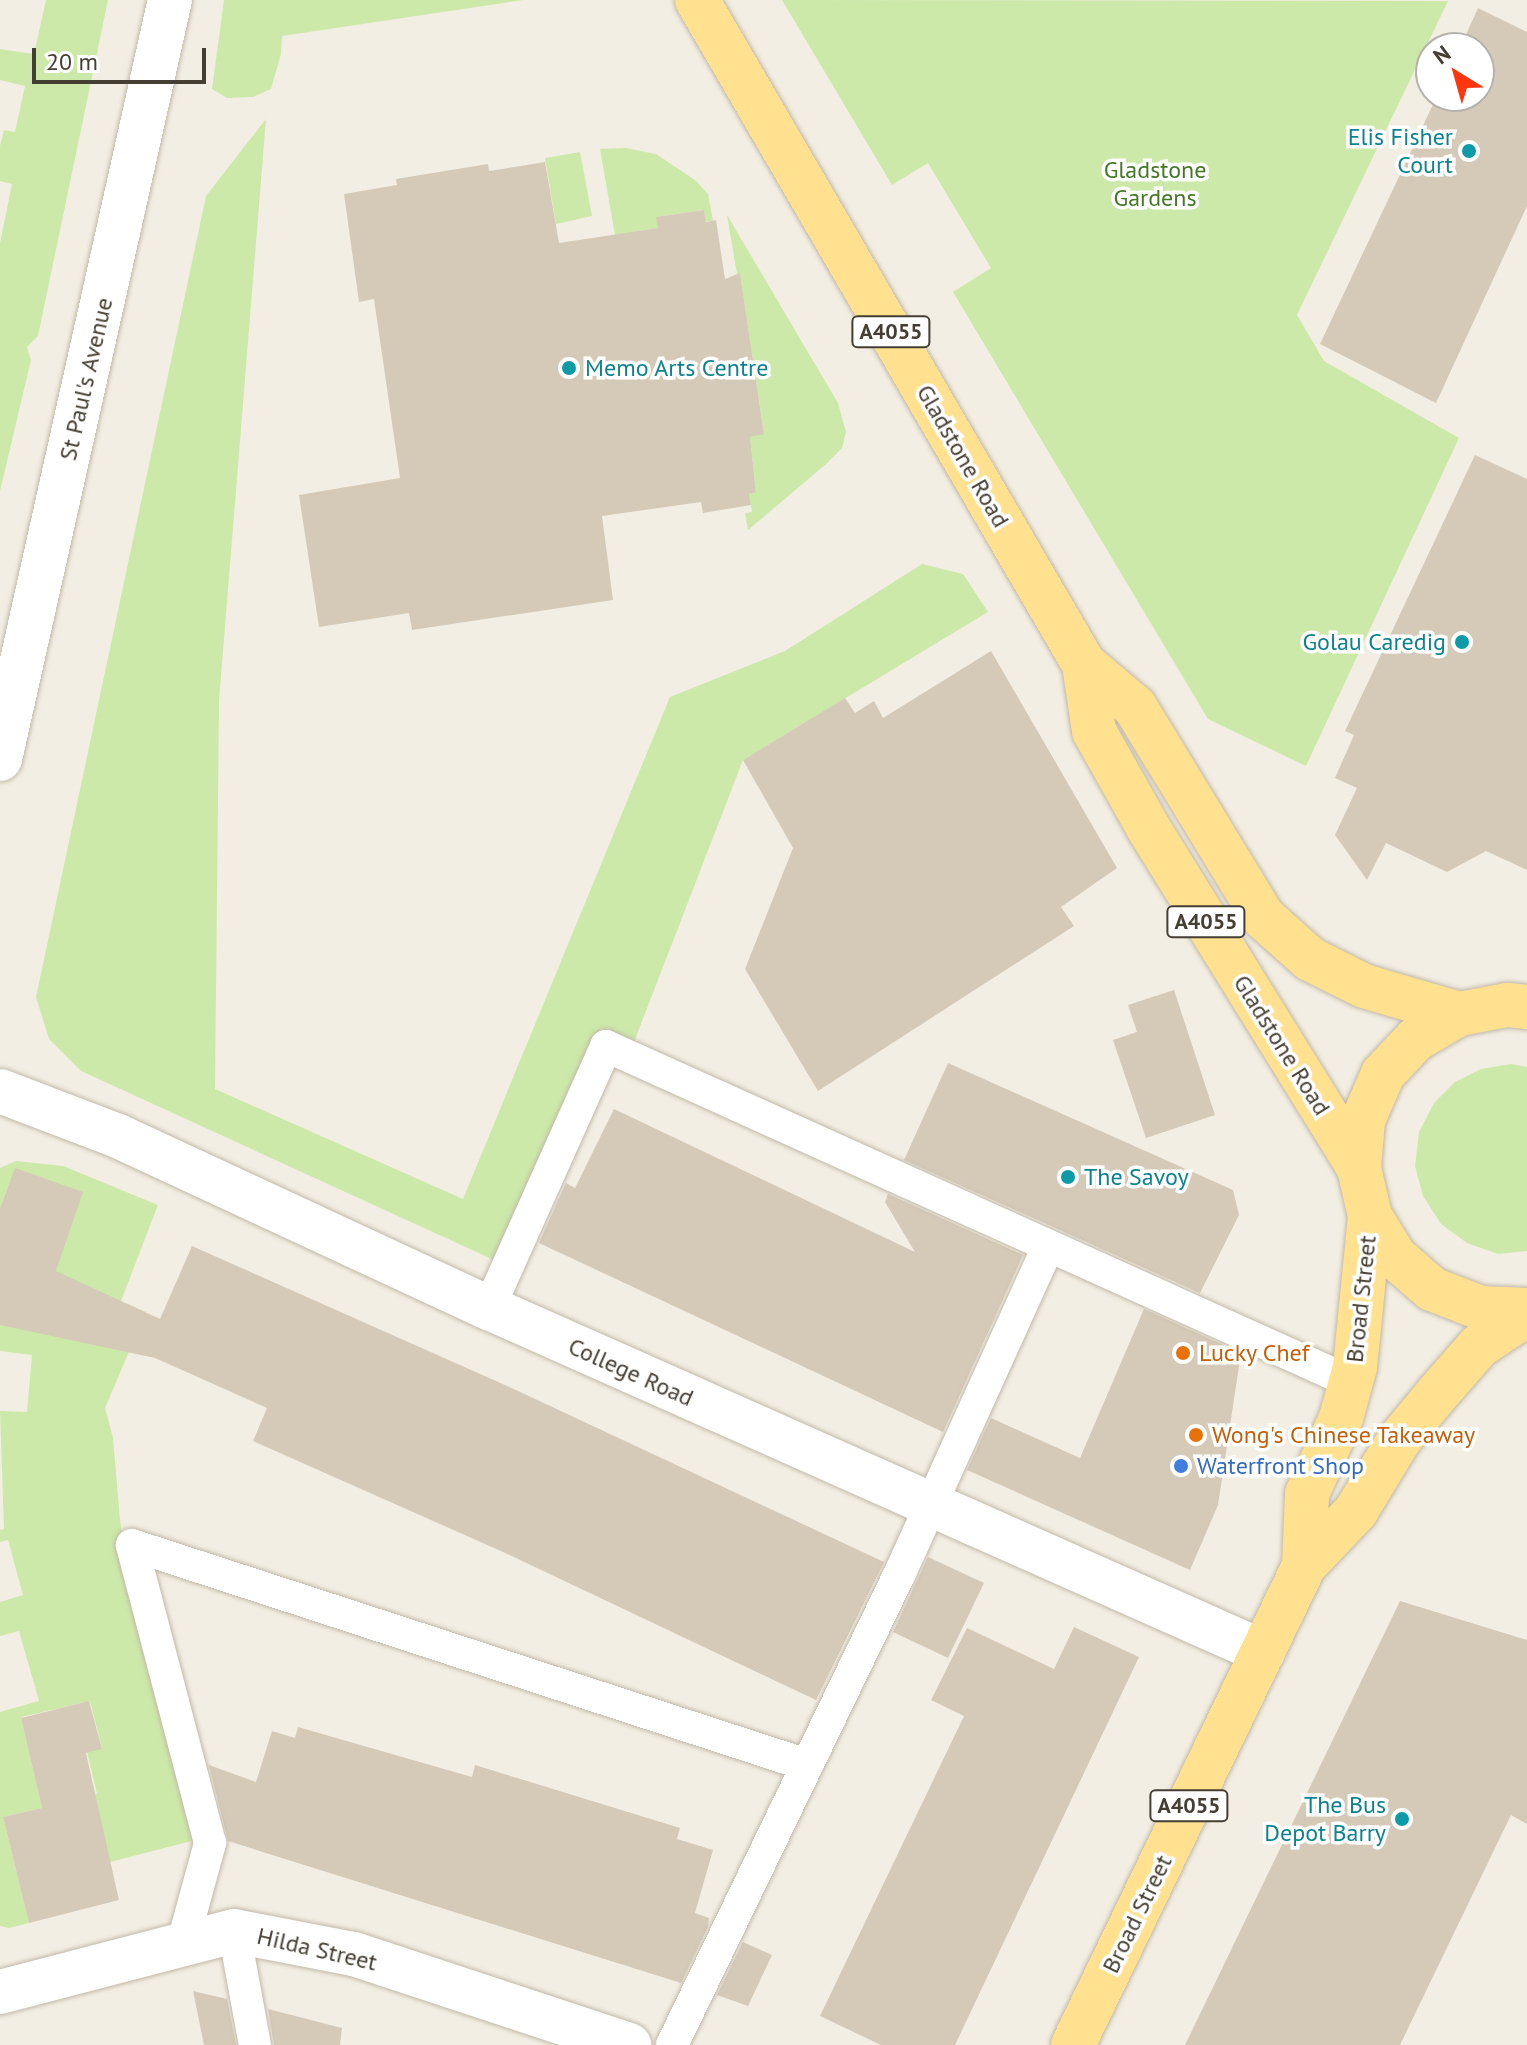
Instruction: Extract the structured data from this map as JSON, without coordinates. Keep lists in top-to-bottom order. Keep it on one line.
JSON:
{"streets":{"main road":["A4055","Gladstone Road","Broad Street"],"street":["St Paul's Avenue","College Road","Hilda Street"]},"crossings":[["Broad Street","College Road"]],"parks":["Gladstone Gardens"],"places":["Elis Fisher Court","Memo Arts Centre","Golau Caredig","The Savoy","Lucky Chef","Wong's Chinese Takeaway","Waterfront Shop","The Bus Depot Barry"],"scale_bar":"20 m","north":"top left"}
